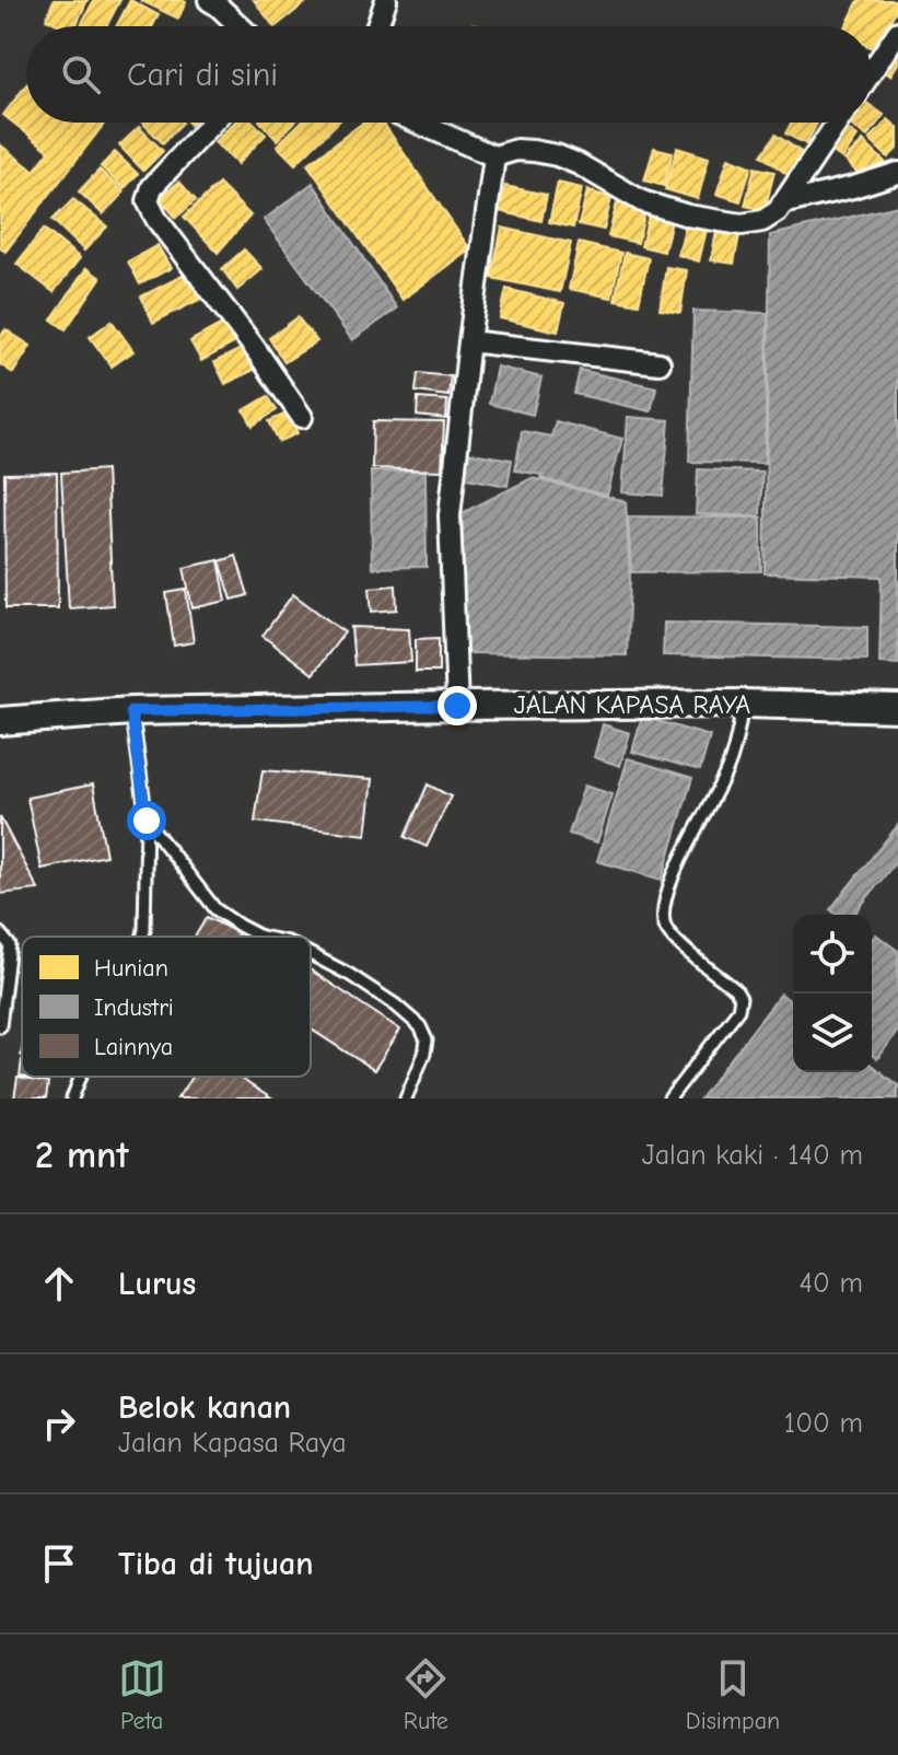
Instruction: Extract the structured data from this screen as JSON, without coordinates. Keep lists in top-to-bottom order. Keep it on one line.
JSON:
{"streets":{"main road":["JALAN KAPASA RAYA"]},"legend":["Hunian","Industri","Lainnya"],"page":{"search":"Cari di sini","heading":["2 mnt","Jalan kaki · 140 m"],"list":[["Lurus","40 m"],["Belok kanan","Jalan Kapasa Raya","100 m"],"Tiba di tujuan"],"nav":["Peta","Rute","Disimpan"]}}
